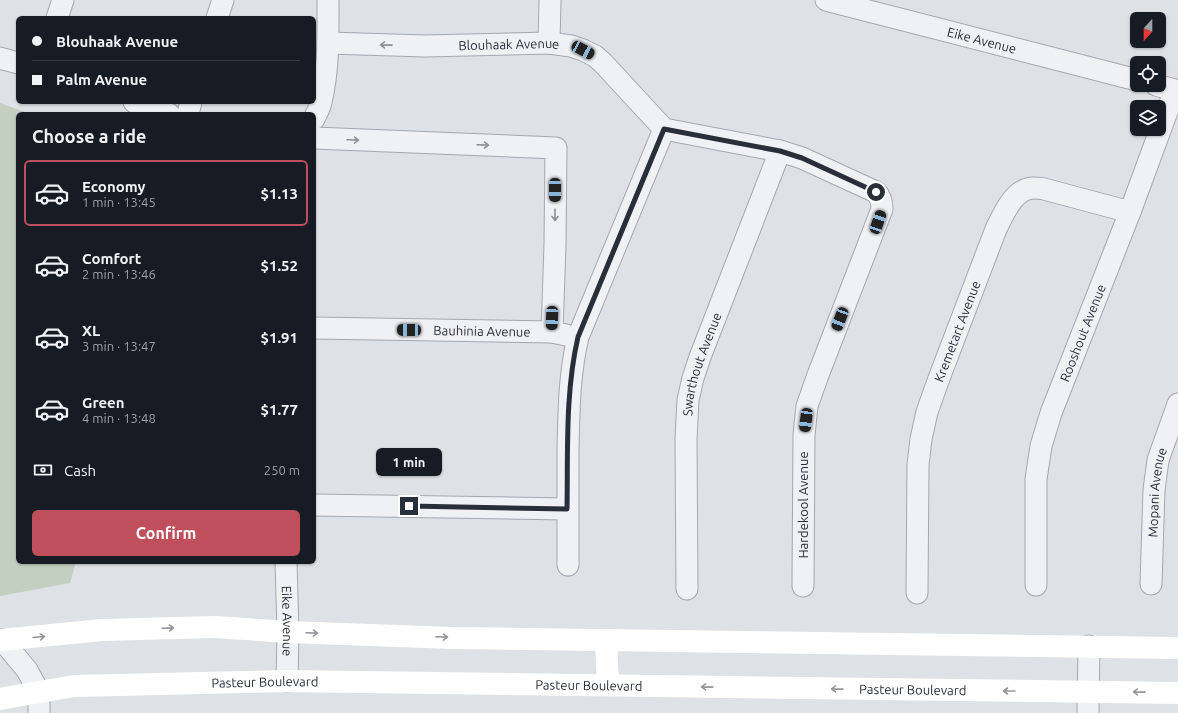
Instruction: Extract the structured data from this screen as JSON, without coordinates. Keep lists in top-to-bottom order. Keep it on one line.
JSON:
{"streets":{"street":["Eike Avenue","Blouhaak Avenue","Bauhinia Avenue","Kremetart Avenue","Rooshout Avenue","Swarthout Avenue","Mopani Avenue","Hardekool Avenue","Pasteur Boulevard"]},"crossings":[["Eike Avenue","Pasteur Boulevard"],["Kremetart Avenue","Rooshout Avenue"],["Swarthout Avenue","Hardekool Avenue"]],"one_way":["Blouhaak Avenue"],"north":"bottom","page":{"banner":["Blouhaak Avenue","Palm Avenue"],"heading":"Choose a ride","list":[{"name":"Economy","note":"1 min · 13:45","value":"$1.13"},{"name":"Comfort","note":"2 min · 13:46","value":"$1.52"},{"name":"XL","note":"3 min · 13:47","value":"$1.91"},{"name":"Green","note":"4 min · 13:48","value":"$1.77"}],"bubble":"1 min","pay":["Cash","250 m"],"buttons":"Confirm"}}
